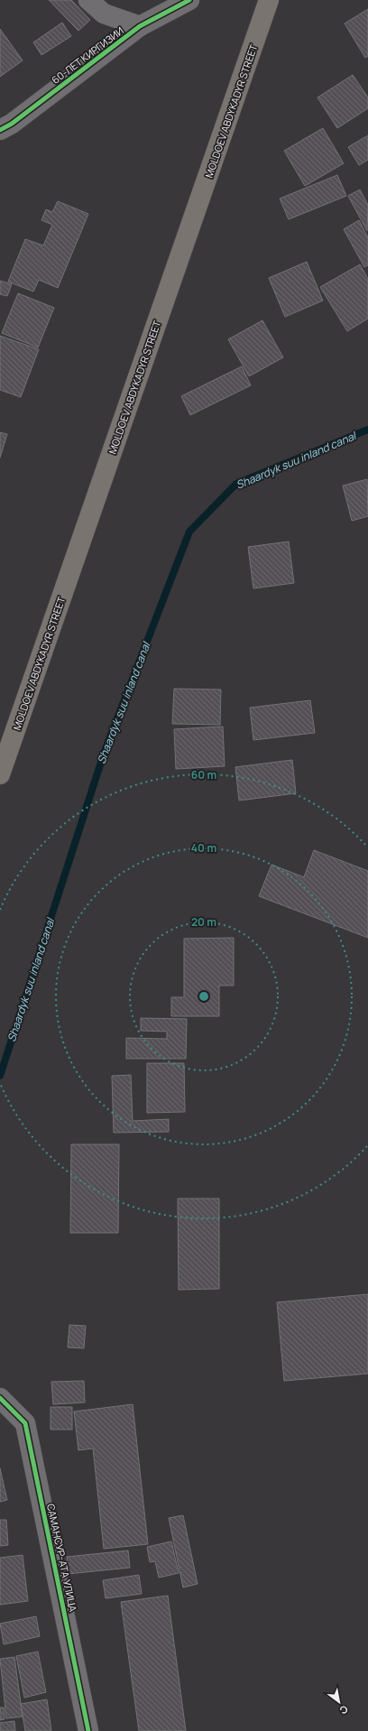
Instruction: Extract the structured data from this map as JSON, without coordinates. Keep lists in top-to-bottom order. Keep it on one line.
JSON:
{"streets":{"main road":["MOLDOEV ABDYKADYR STREET"],"street":["60-ЛЕТ КИРГИЗИИ","САМАНСУР-АТА УЛИЦА"]},"water":["Shaardyk suu inland canal"],"north":"bottom right","rings":["60 m","40 m","20 m"]}
